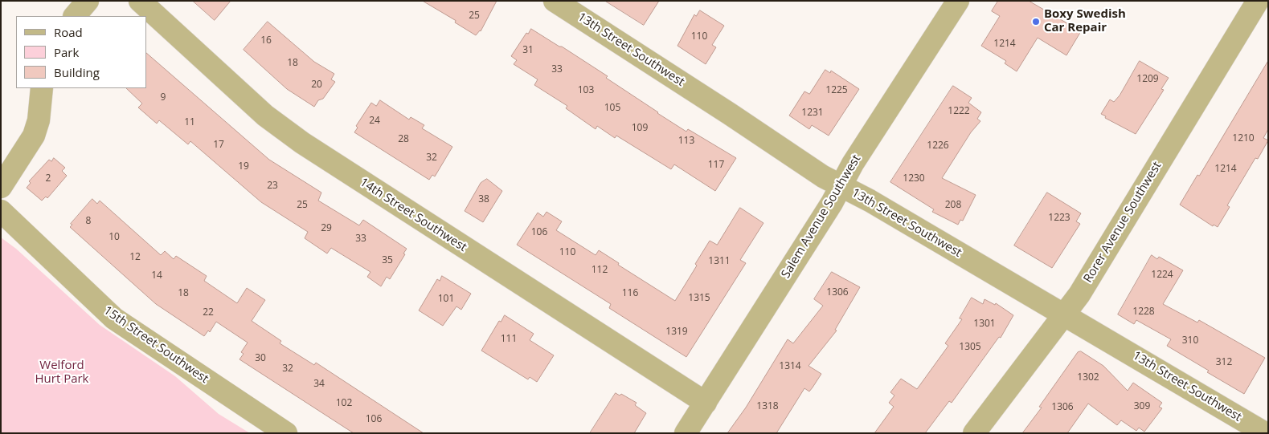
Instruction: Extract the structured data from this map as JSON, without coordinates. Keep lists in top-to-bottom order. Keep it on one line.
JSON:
{"streets":{"street":["13th Street Southwest","14th Street Southwest","Salem Avenue Southwest","Rorer Avenue Southwest","15th Street Southwest"]},"crossings":[["13th Street Southwest","Salem Avenue Southwest"],["13th Street Southwest","Rorer Avenue Southwest"],["14th Street Southwest","Salem Avenue Southwest"]],"parks":["Welford Hurt Park"],"places":["Boxy Swedish Car Repair"],"house_numbers":["25","110","16","1214","31","18","33","1209","20","103","1225","9","105","1222","1231","24","11","109","1210","28","113","17","1226","32","117","19","1214","2","1230","23","38","25","208","1223","8","29","106","10","33","110","12","35","1311","112","1224","14","1306","18","116","1315","101","1228","22","1301","1319","111","310","1305","30","312","1314","32","1302","34","102","1318","309","1306","106"],"legend":["Road","Park","Building"]}
